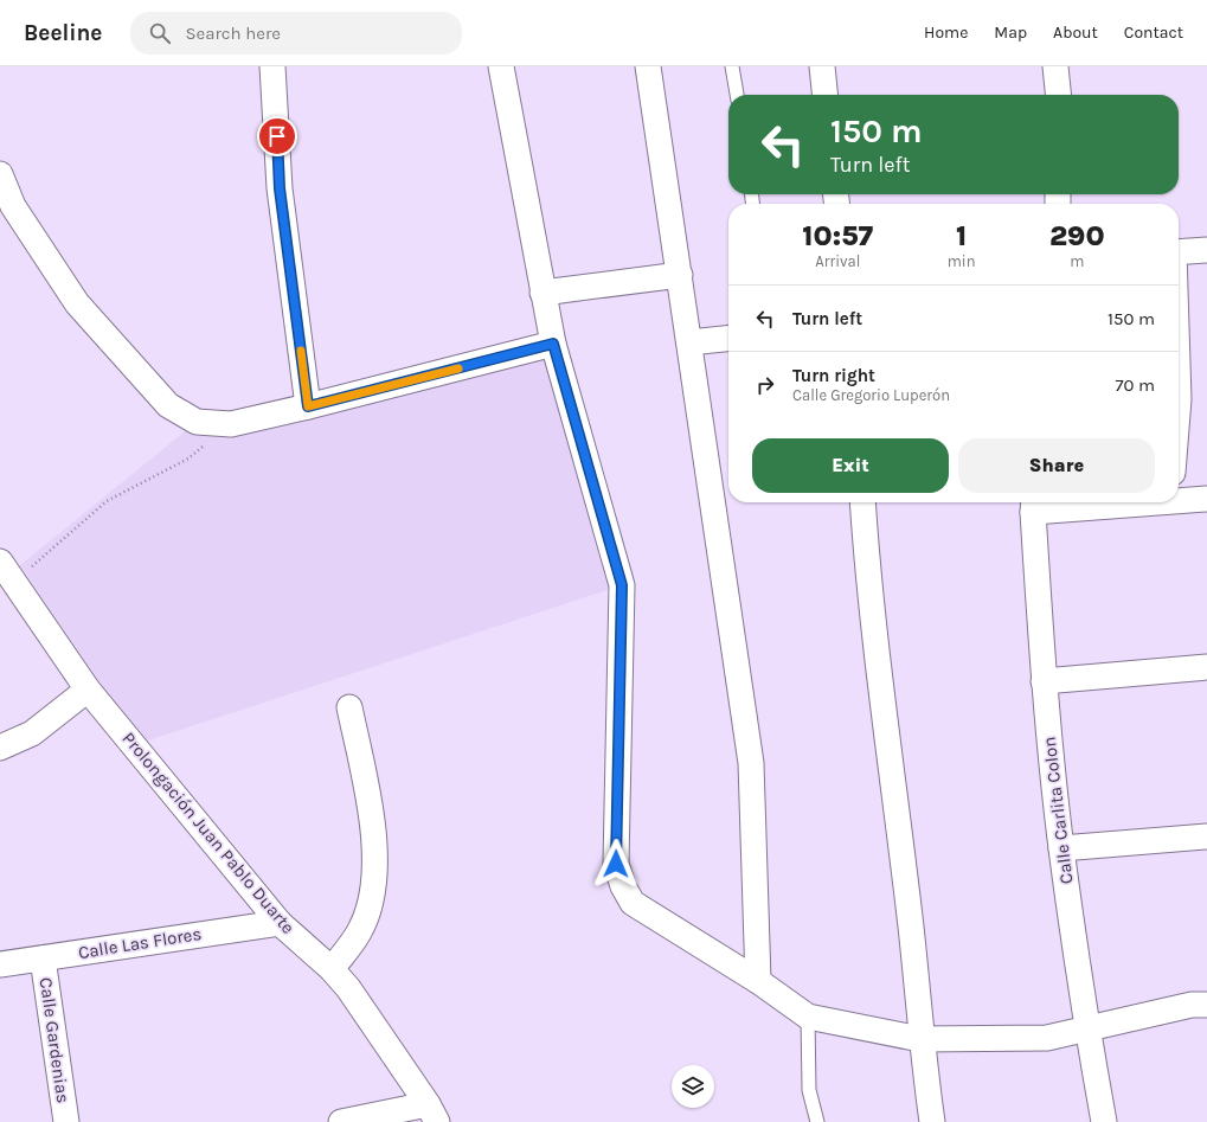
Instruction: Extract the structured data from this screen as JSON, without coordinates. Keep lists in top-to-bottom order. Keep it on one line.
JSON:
{"streets":{"street":["Calle Carlita Colon","Prolongación Juan Pablo Duarte","Calle Las Flores","Calle Gardenias"]},"crossings":[["Prolongación Juan Pablo Duarte","Calle Las Flores"],["Calle Las Flores","Calle Gardenias"]],"page":{"header":"Beeline","search":"Search here","nav":["Home","Map","About","Contact"],"turn":["150 m","Turn left"],"eta":["10:57","Arrival","1","min","290","m"],"list":[{"name":"Turn left","value":"150 m"},{"name":"Turn right","note":"Calle Gregorio Luperón","value":"70 m"}],"buttons":["Exit","Share"]}}
